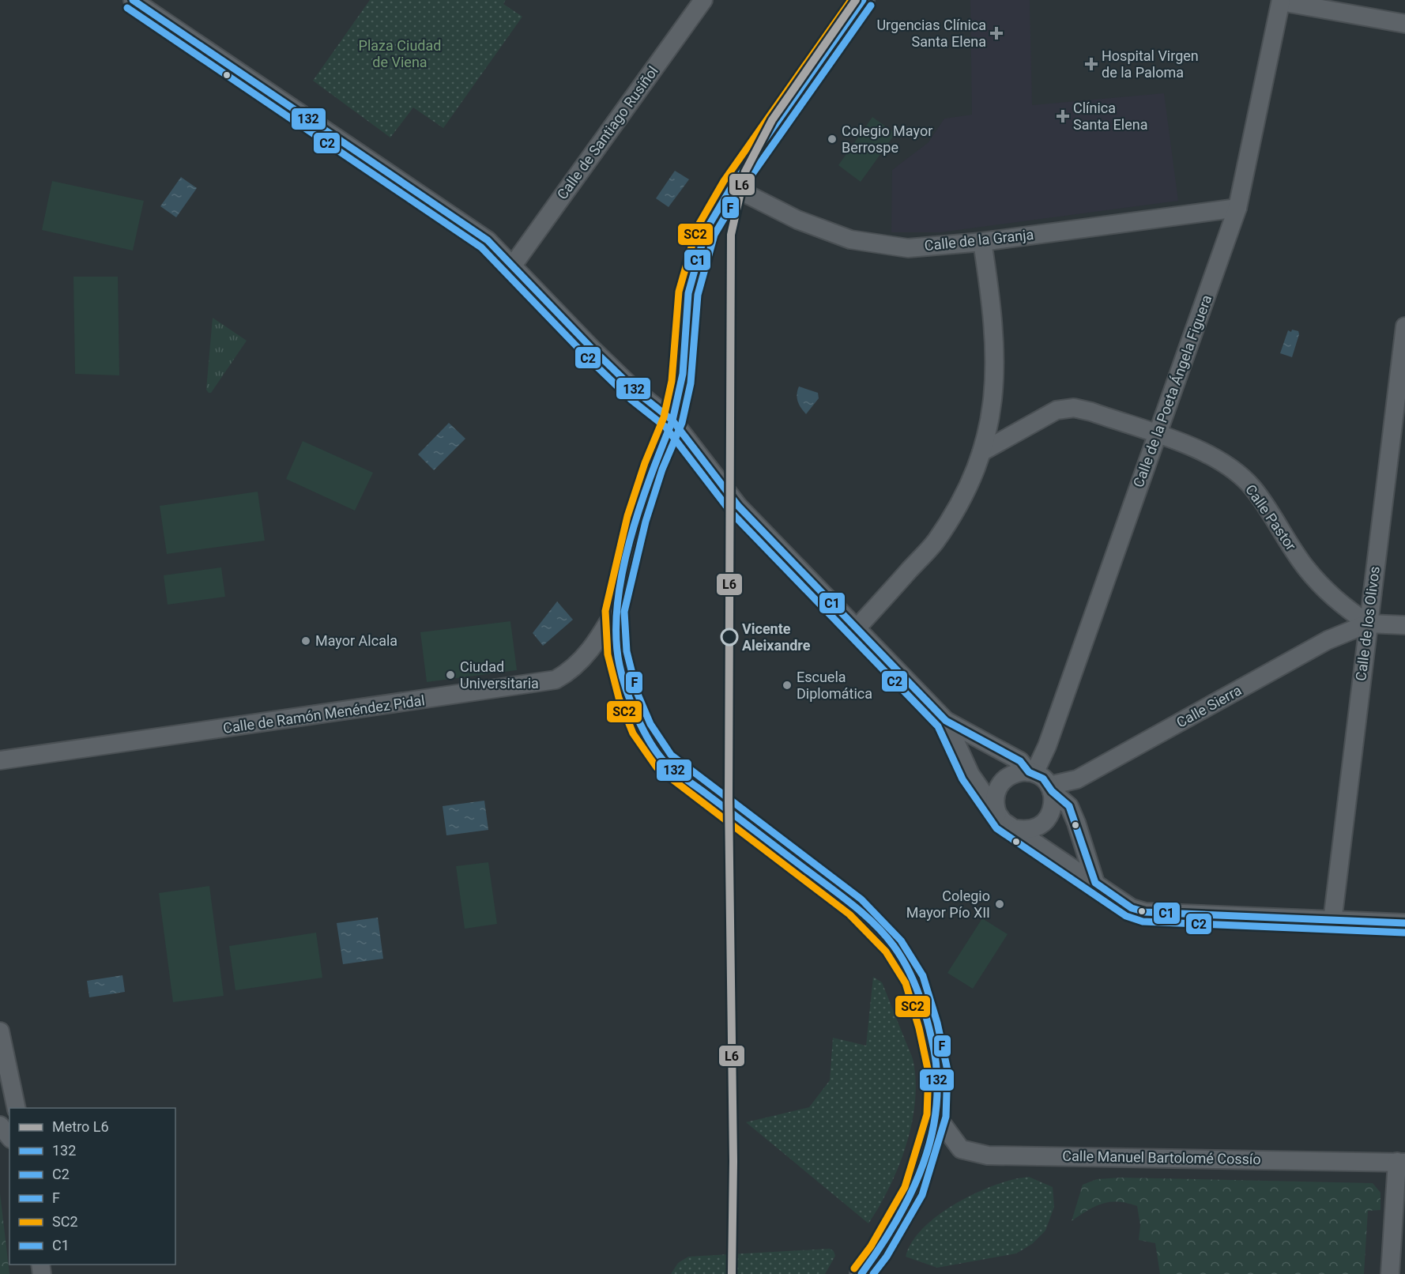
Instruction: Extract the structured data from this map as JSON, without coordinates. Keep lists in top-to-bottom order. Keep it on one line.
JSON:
{"streets":{"street":["Calle de Santiago Rusiñol","Calle de la Granja","Calle de la Poeta Ángela Figuera","Calle Pastor","Calle de los Olivos","Calle Sierra","Calle de Ramón Menéndez Pidal","Calle Manuel Bartolomé Cossío"]},"crossings":[["Calle de la Granja","Calle de la Poeta Ángela Figuera"],["Calle de la Poeta Ángela Figuera","Calle Pastor"],["Calle de la Poeta Ángela Figuera","Calle Sierra"],["Calle Pastor","Calle de los Olivos"],["Calle Pastor","Calle Sierra"],["Calle de los Olivos","Calle Sierra"]],"parks":["Plaza Ciudad de Viena"],"places":{"health":["Urgencias Clínica Santa Elena","Hospital Virgen de la Paloma","Clínica Santa Elena"],"other":["Colegio Mayor Berrospe","Vicente Aleixandre","Mayor Alcala","Ciudad Universitaria","Escuela Diplomática","Colegio Mayor Pío XII"]},"lines":["metro line L6","transit line 132","transit line SC2","transit line C1","transit line F","transit line C2"],"legend":["Metro L6","132","C2","F","SC2","C1"]}
